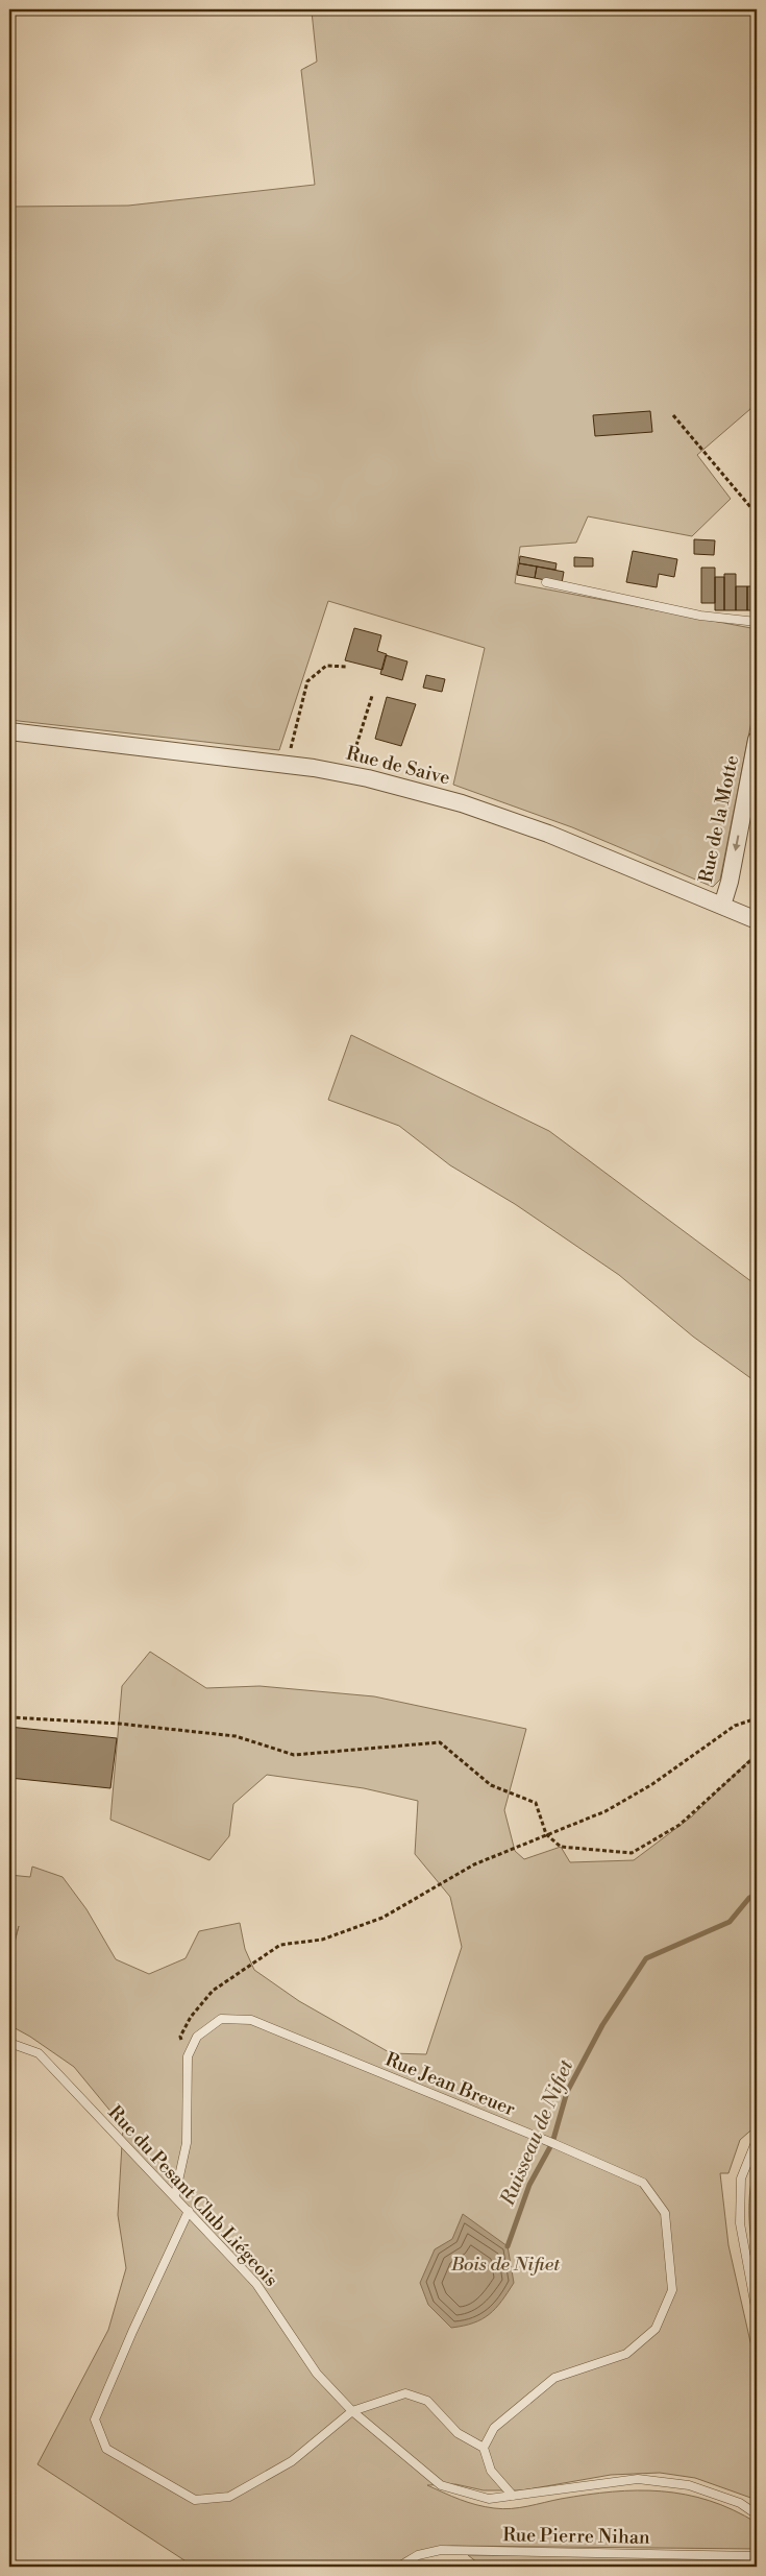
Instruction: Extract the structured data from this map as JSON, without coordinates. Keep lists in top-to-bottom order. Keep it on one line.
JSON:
{"streets":{"street":["Rue de Saive","Rue de la Motte"],"lane":["Rue Jean Breuer","Rue du Pesant Club Liégeois","Rue Pierre Nihan"]},"crossings":[["Rue de Saive","Rue de la Motte"],["Rue Jean Breuer","Rue du Pesant Club Liégeois"]],"one_way":["Rue de la Motte"],"water":["Ruisseau de Nifiet"],"parks":["Bois de Nifiet"]}
